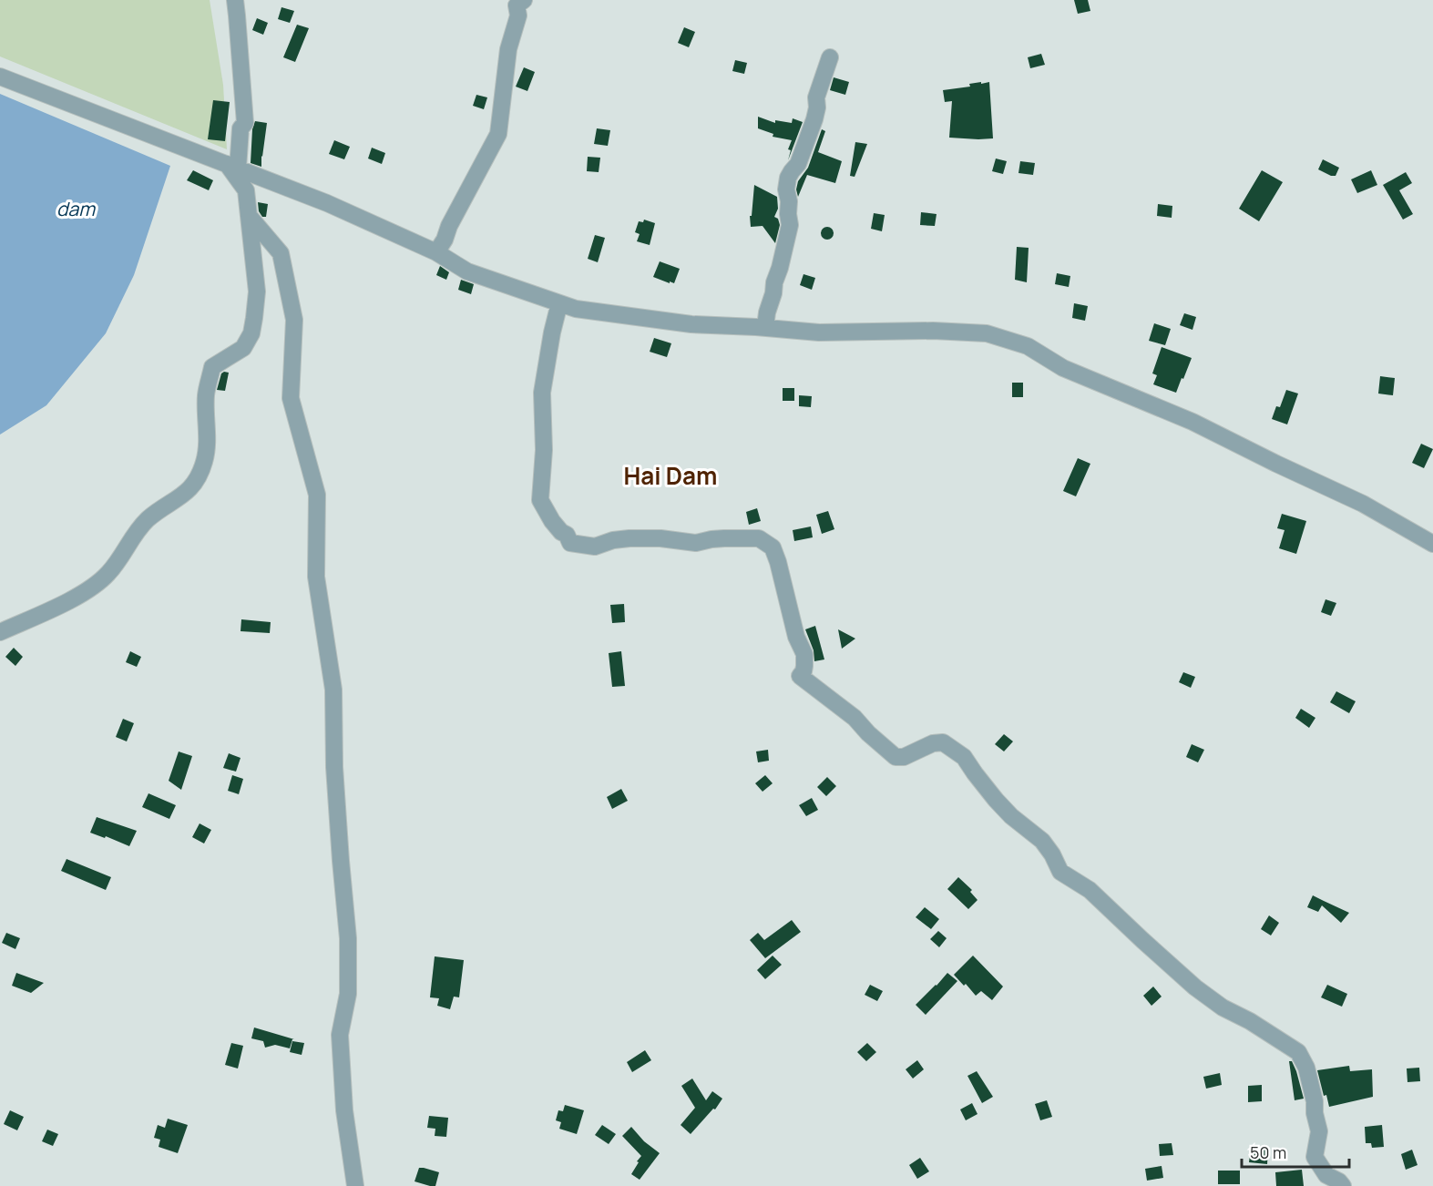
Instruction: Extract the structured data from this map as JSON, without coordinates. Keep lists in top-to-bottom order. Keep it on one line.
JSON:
{"districts":["Hai Dam"],"water":["dam"],"scale_bar":"50 m"}
